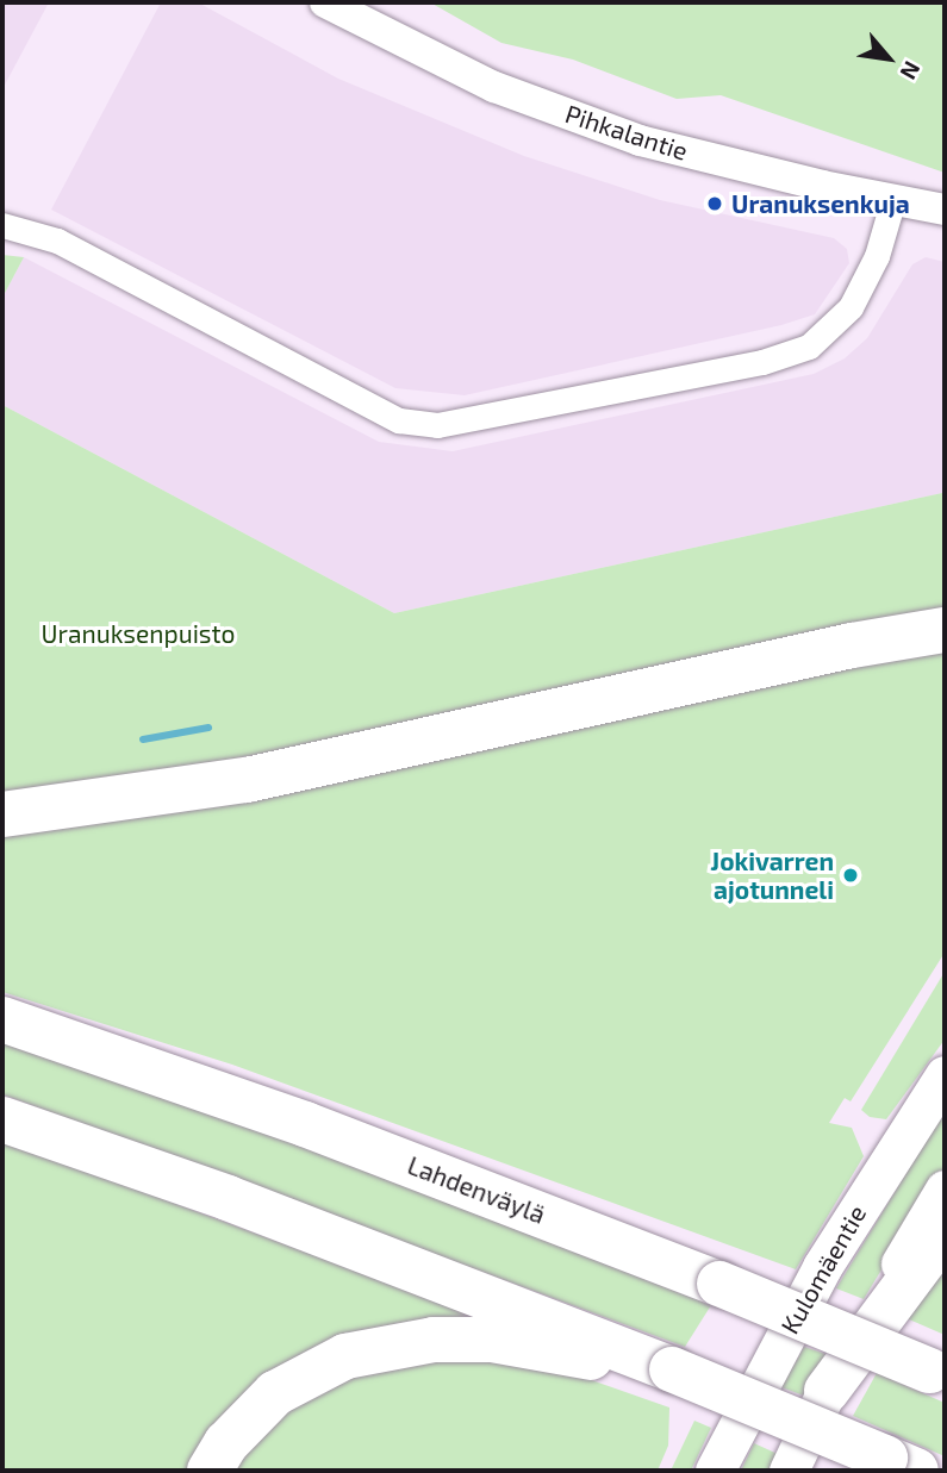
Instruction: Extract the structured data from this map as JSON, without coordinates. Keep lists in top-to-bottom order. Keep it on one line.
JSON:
{"streets":{"highway":["Lahdenväylä"],"main road":["Kulomäentie"],"street":["Pihkalantie"]},"parks":["Uranuksenpuisto"],"places":["Uranuksenkuja","Jokivarren ajotunneli"],"north":"bottom right"}
